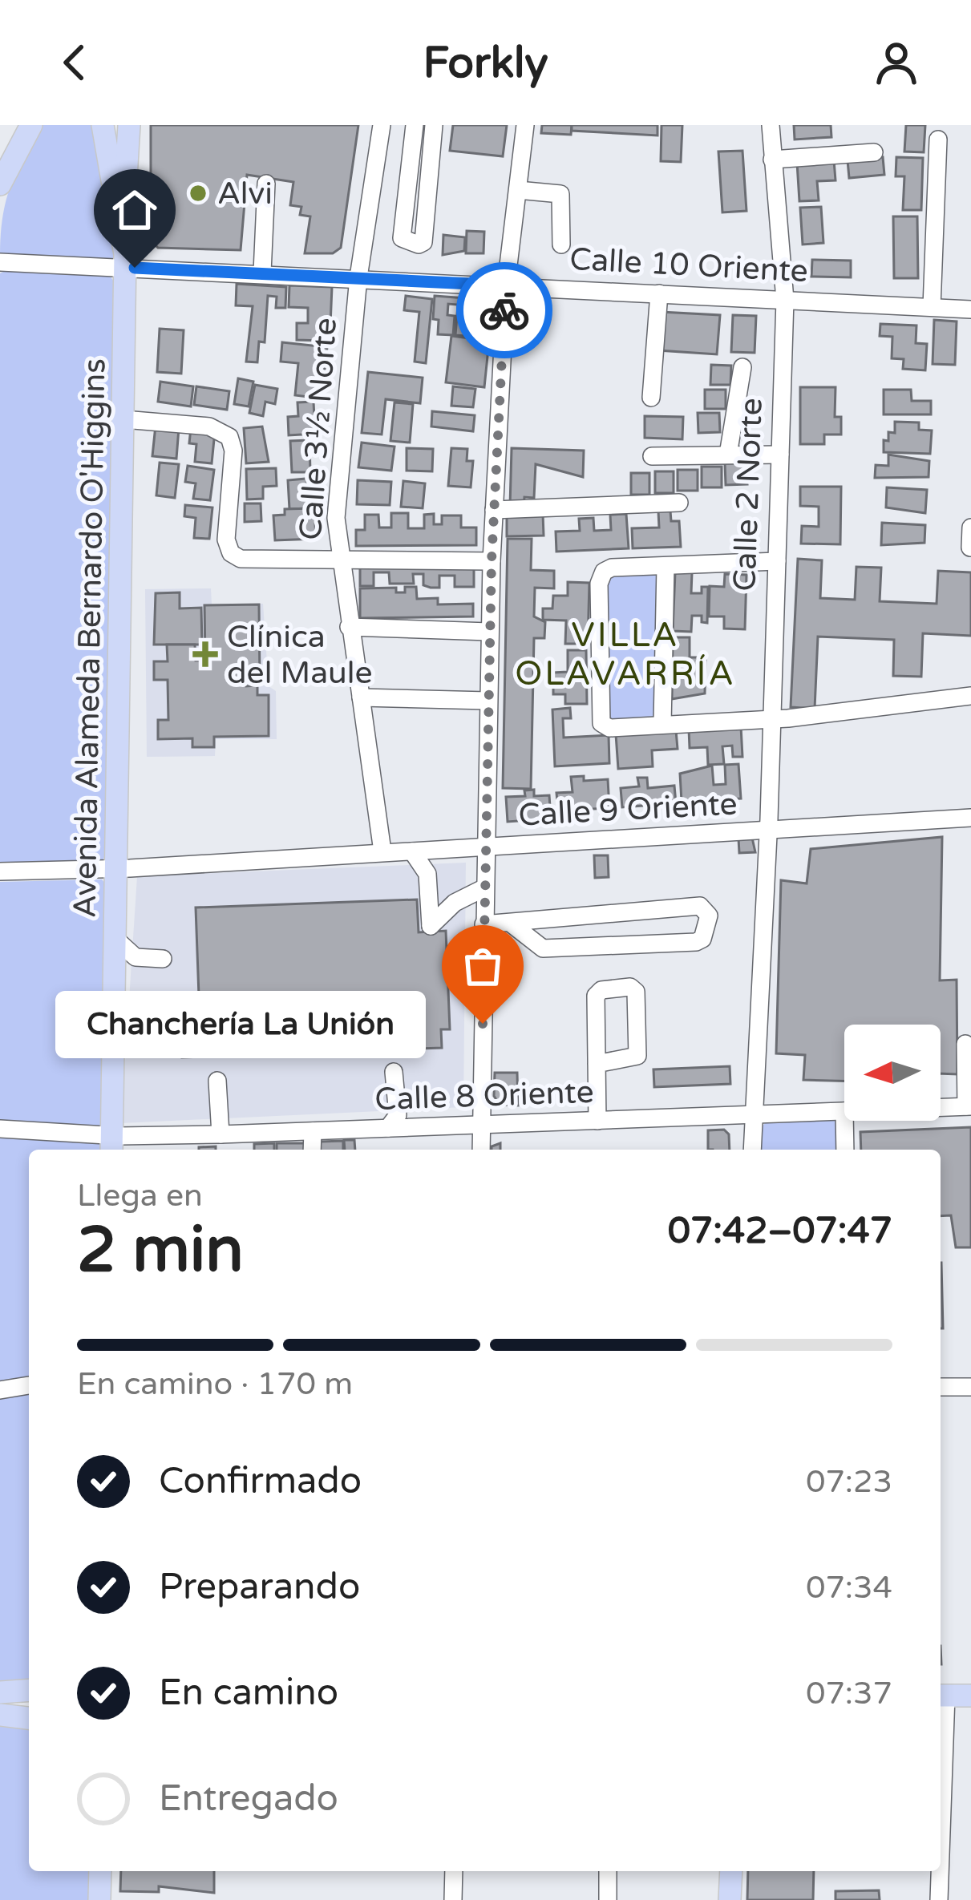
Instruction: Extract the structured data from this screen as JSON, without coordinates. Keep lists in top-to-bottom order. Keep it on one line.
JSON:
{"streets":{"main road":["Avenida Alameda Bernardo O'Higgins"],"street":["Calle 10 Oriente","Calle 3½ Norte","Calle 2 Norte","Calle 9 Oriente","Calle 8 Oriente"]},"crossings":[["Calle 10 Oriente","Calle 3½ Norte"],["Calle 10 Oriente","Calle 2 Norte"],["Calle 10 Oriente","Avenida Alameda Bernardo O'Higgins"],["Calle 3½ Norte","Calle 9 Oriente"],["Calle 2 Norte","Calle 9 Oriente"],["Calle 2 Norte","Calle 8 Oriente"],["Avenida Alameda Bernardo O'Higgins","Calle 9 Oriente"],["Avenida Alameda Bernardo O'Higgins","Calle 8 Oriente"]],"districts":["VILLA OLAVARRÍA"],"places":{"other":["Alvi","Chanchería La Unión"],"health":["Clínica del Maule"]},"north":"left","page":{"header":"Forkly","bubble":"Chanchería La Unión","heading":["2 min","Llega en","07:42–07:47"],"bar":"En camino · 170 m","list":[["Confirmado","07:23"],["Preparando","07:34"],["En camino","07:37"],"Entregado"]}}
